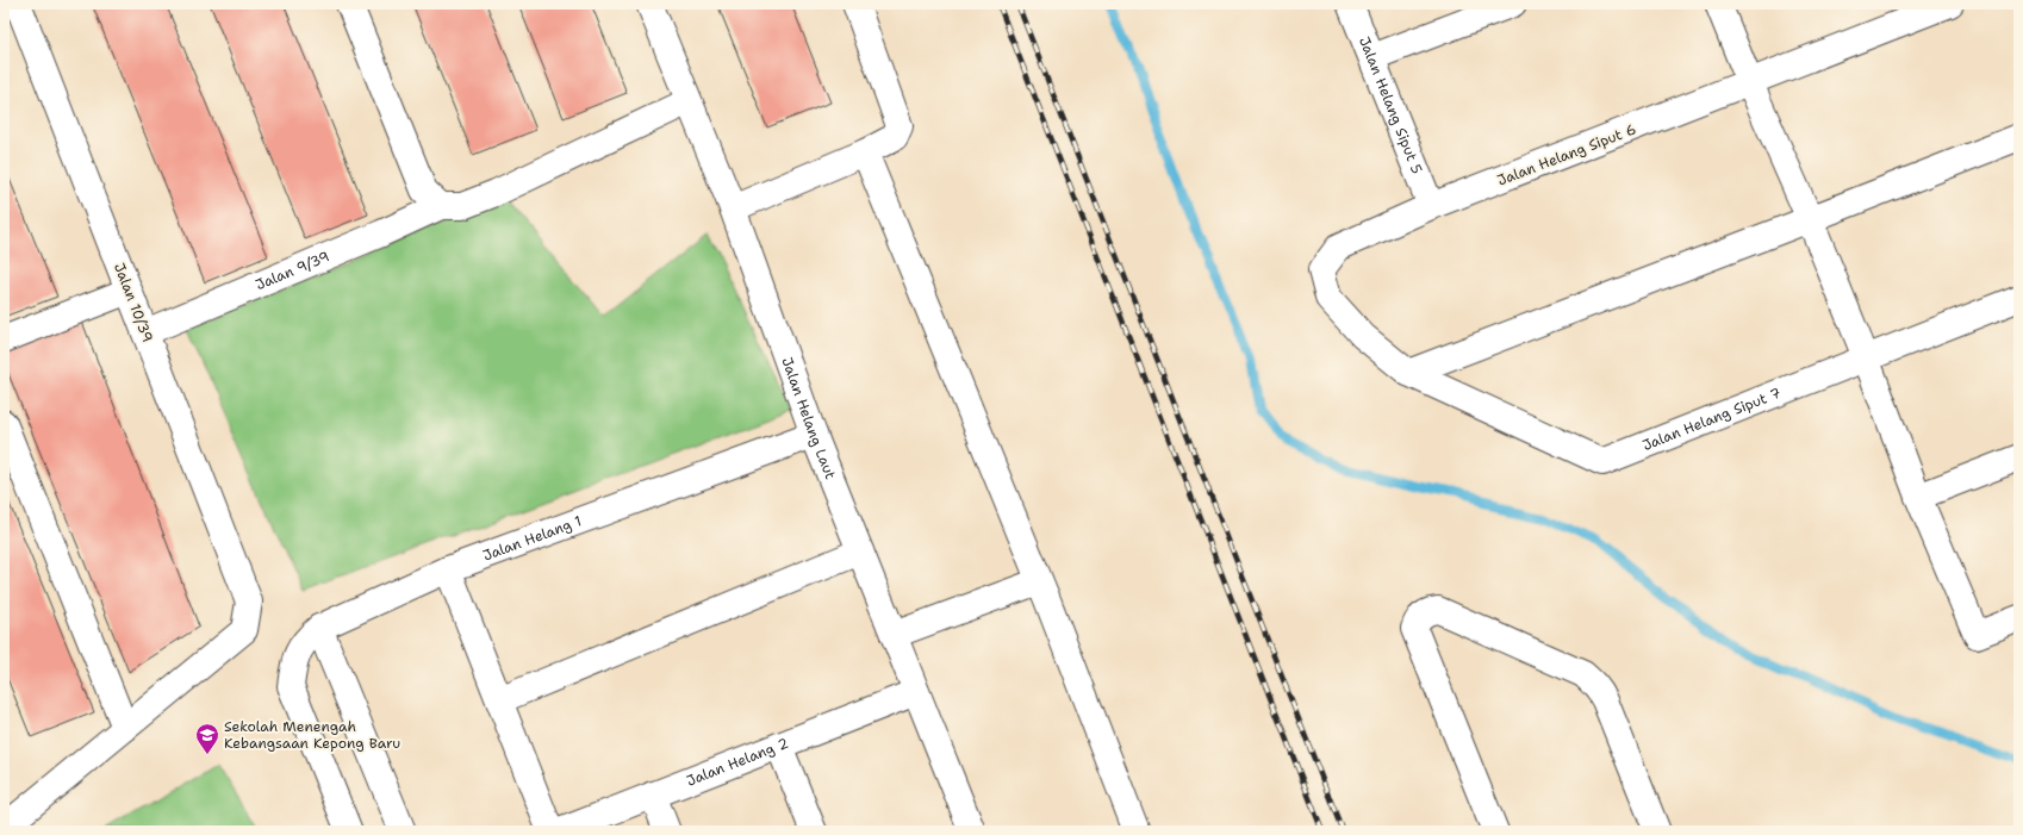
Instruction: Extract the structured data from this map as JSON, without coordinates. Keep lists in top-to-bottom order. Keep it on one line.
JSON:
{"streets":{"street":["Jalan Helang Siput 5","Jalan Helang Siput 6","Jalan 9/39","Jalan 10/39","Jalan Helang Laut","Jalan Helang Siput 7","Jalan Helang 1","Jalan Helang 2"]},"crossings":[["Jalan Helang Siput 5","Jalan Helang Siput 6"],["Jalan Helang Siput 6","Jalan Helang Siput 7"],["Jalan 9/39","Jalan 10/39"],["Jalan 9/39","Jalan Helang Laut"],["Jalan Helang Laut","Jalan Helang 1"],["Jalan Helang Laut","Jalan Helang 2"]],"places":{"school or university":["Sekolah Menengah Kebangsaan Kepong Baru"]}}
